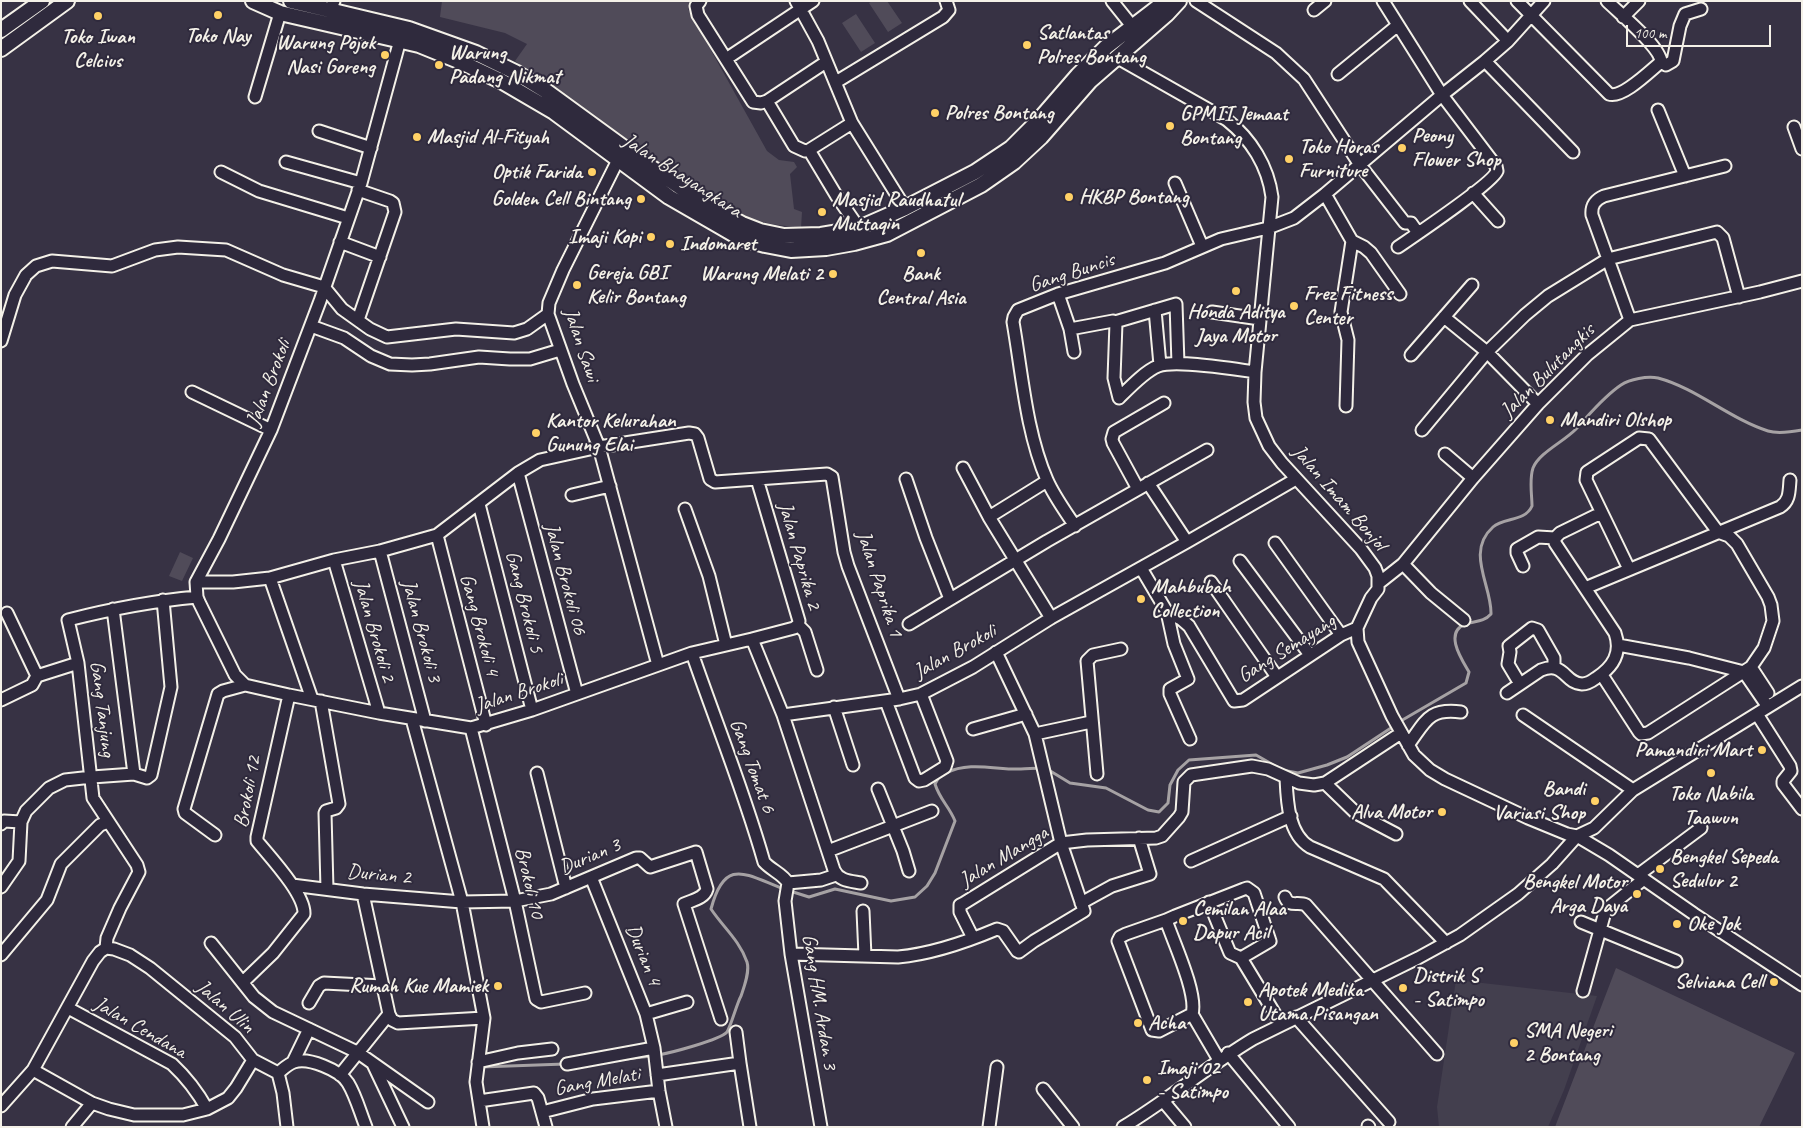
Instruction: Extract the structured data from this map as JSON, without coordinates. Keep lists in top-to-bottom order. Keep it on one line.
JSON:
{"streets":{"main road":["Jalan Bhayangkara"],"street":["Gang Buncis","Jalan Sawi","Jalan Bulutangkis","Jalan Brokoli","Jalan Imam Bonjol","Jalan Paprika 2","Jalan Brokoli 06","Jalan Paprika 1","Gang Brokoli 5","Gang Brokoli 4","Jalan Brokoli 2","Jalan Brokoli 3","Gang Semayang","Gang Tanjung","Gang Tomat 6","Brokoli 12","Durian 3","Jalan Mangga","Durian 2","Brokoli 10","Durian 4","Gang HM. Ardan 3","Jalan Ulin","Jalan Cendana","Gang Melati"]},"crossings":[["Jalan Bhayangkara","Jalan Sawi"],["Jalan Bhayangkara","Jalan Brokoli"],["Jalan Bhayangkara","Jalan Imam Bonjol"],["Gang Buncis","Jalan Imam Bonjol"],["Jalan Sawi","Jalan Brokoli"],["Jalan Sawi","Jalan Paprika 1"],["Jalan Bulutangkis","Jalan Imam Bonjol"],["Jalan Brokoli","Jalan Imam Bonjol"],["Jalan Brokoli","Jalan Paprika 2"],["Jalan Brokoli","Jalan Brokoli 06"],["Jalan Brokoli","Jalan Paprika 1"],["Jalan Brokoli","Gang Brokoli 5"],["Jalan Brokoli","Gang Brokoli 4"],["Jalan Brokoli","Jalan Brokoli 2"],["Jalan Brokoli","Jalan Brokoli 3"],["Jalan Brokoli","Gang Tomat 6"],["Jalan Brokoli","Brokoli 12"],["Jalan Brokoli","Brokoli 10"],["Jalan Imam Bonjol","Gang Semayang"],["Jalan Paprika 2","Jalan Paprika 1"],["Gang Tomat 6","Gang HM. Ardan 3"],["Brokoli 12","Durian 2"],["Durian 3","Durian 2"],["Durian 3","Brokoli 10"],["Durian 3","Durian 4"],["Durian 4","Gang Melati"],["Jalan Ulin","Jalan Cendana"]],"places":["Toko Nay","Toko Iwan Celcius","Satlantas Polres Bontang","Warung Pojok Nasi Goreng","Warung Padang Nikmat","Polres Bontang","GPMII Jemaat Bontang","Masjid Al-Fityah","Peony Flower Shop","Toko Horas Furniture","Optik Farida","HKBP Bontang","Golden Cell Bintang","Masjid Raudhatul Muttaqin","Imaji Kopi","Indomaret","Bank Central Asia","Warung Melati 2","Gereja GBI Kelir Bontang","Honda Aditya Jaya Motor","Frez Fitness Center","Mandiri Olshop","Kantor Kelurahan Gunung Elai","Mahbubah Collection","Pamandiri Mart","Toko Nabila Taawun","Bandi Variasi Shop","Alva Motor","Bengkel Sepeda Sedulur 2","Bengkel Motor Arga Daya","Cemilan Alaa Dapur Acil","Oke Jok","Selviana Cell","Rumah Kue Mamiek","Distrik S - Satimpo","Apotek Medika Utama Pisangan","Acha","SMA Negeri 2 Bontang","Imaji 02 - Satimpo"],"scale_bar":"100 m"}
